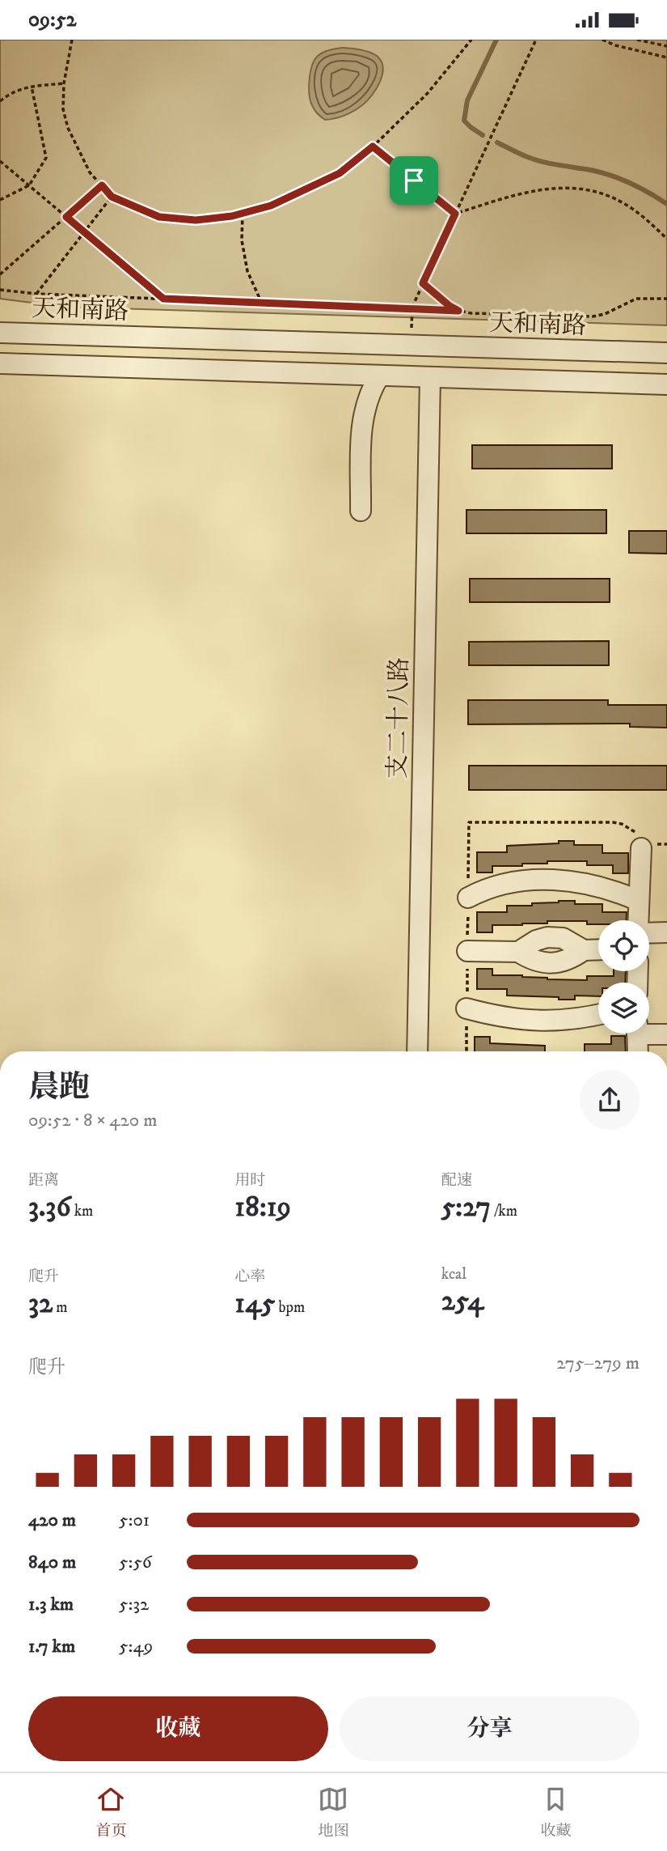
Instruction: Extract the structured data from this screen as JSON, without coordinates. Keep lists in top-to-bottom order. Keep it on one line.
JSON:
{"streets":{"street":["天和南路","支二十八路"]},"page":{"status":"09:52","heading":["晨跑","09:52 · 8 × 420 m"],"stats":[["距离","3.36 km"],["用时","18:19"],["配速","5:27 /km"],["爬升","32 m"],["心率","145 bpm"],["kcal","254"]],"chart":["爬升","275–279 m"],"list":[{"name":"420 m","note":"5:01"},{"name":"840 m","note":"5:56"},{"name":"1.3 km","note":"5:32"},{"name":"1.7 km","note":"5:49"}],"buttons":["收藏","分享"],"tabs":["首页","地图","收藏"]}}
